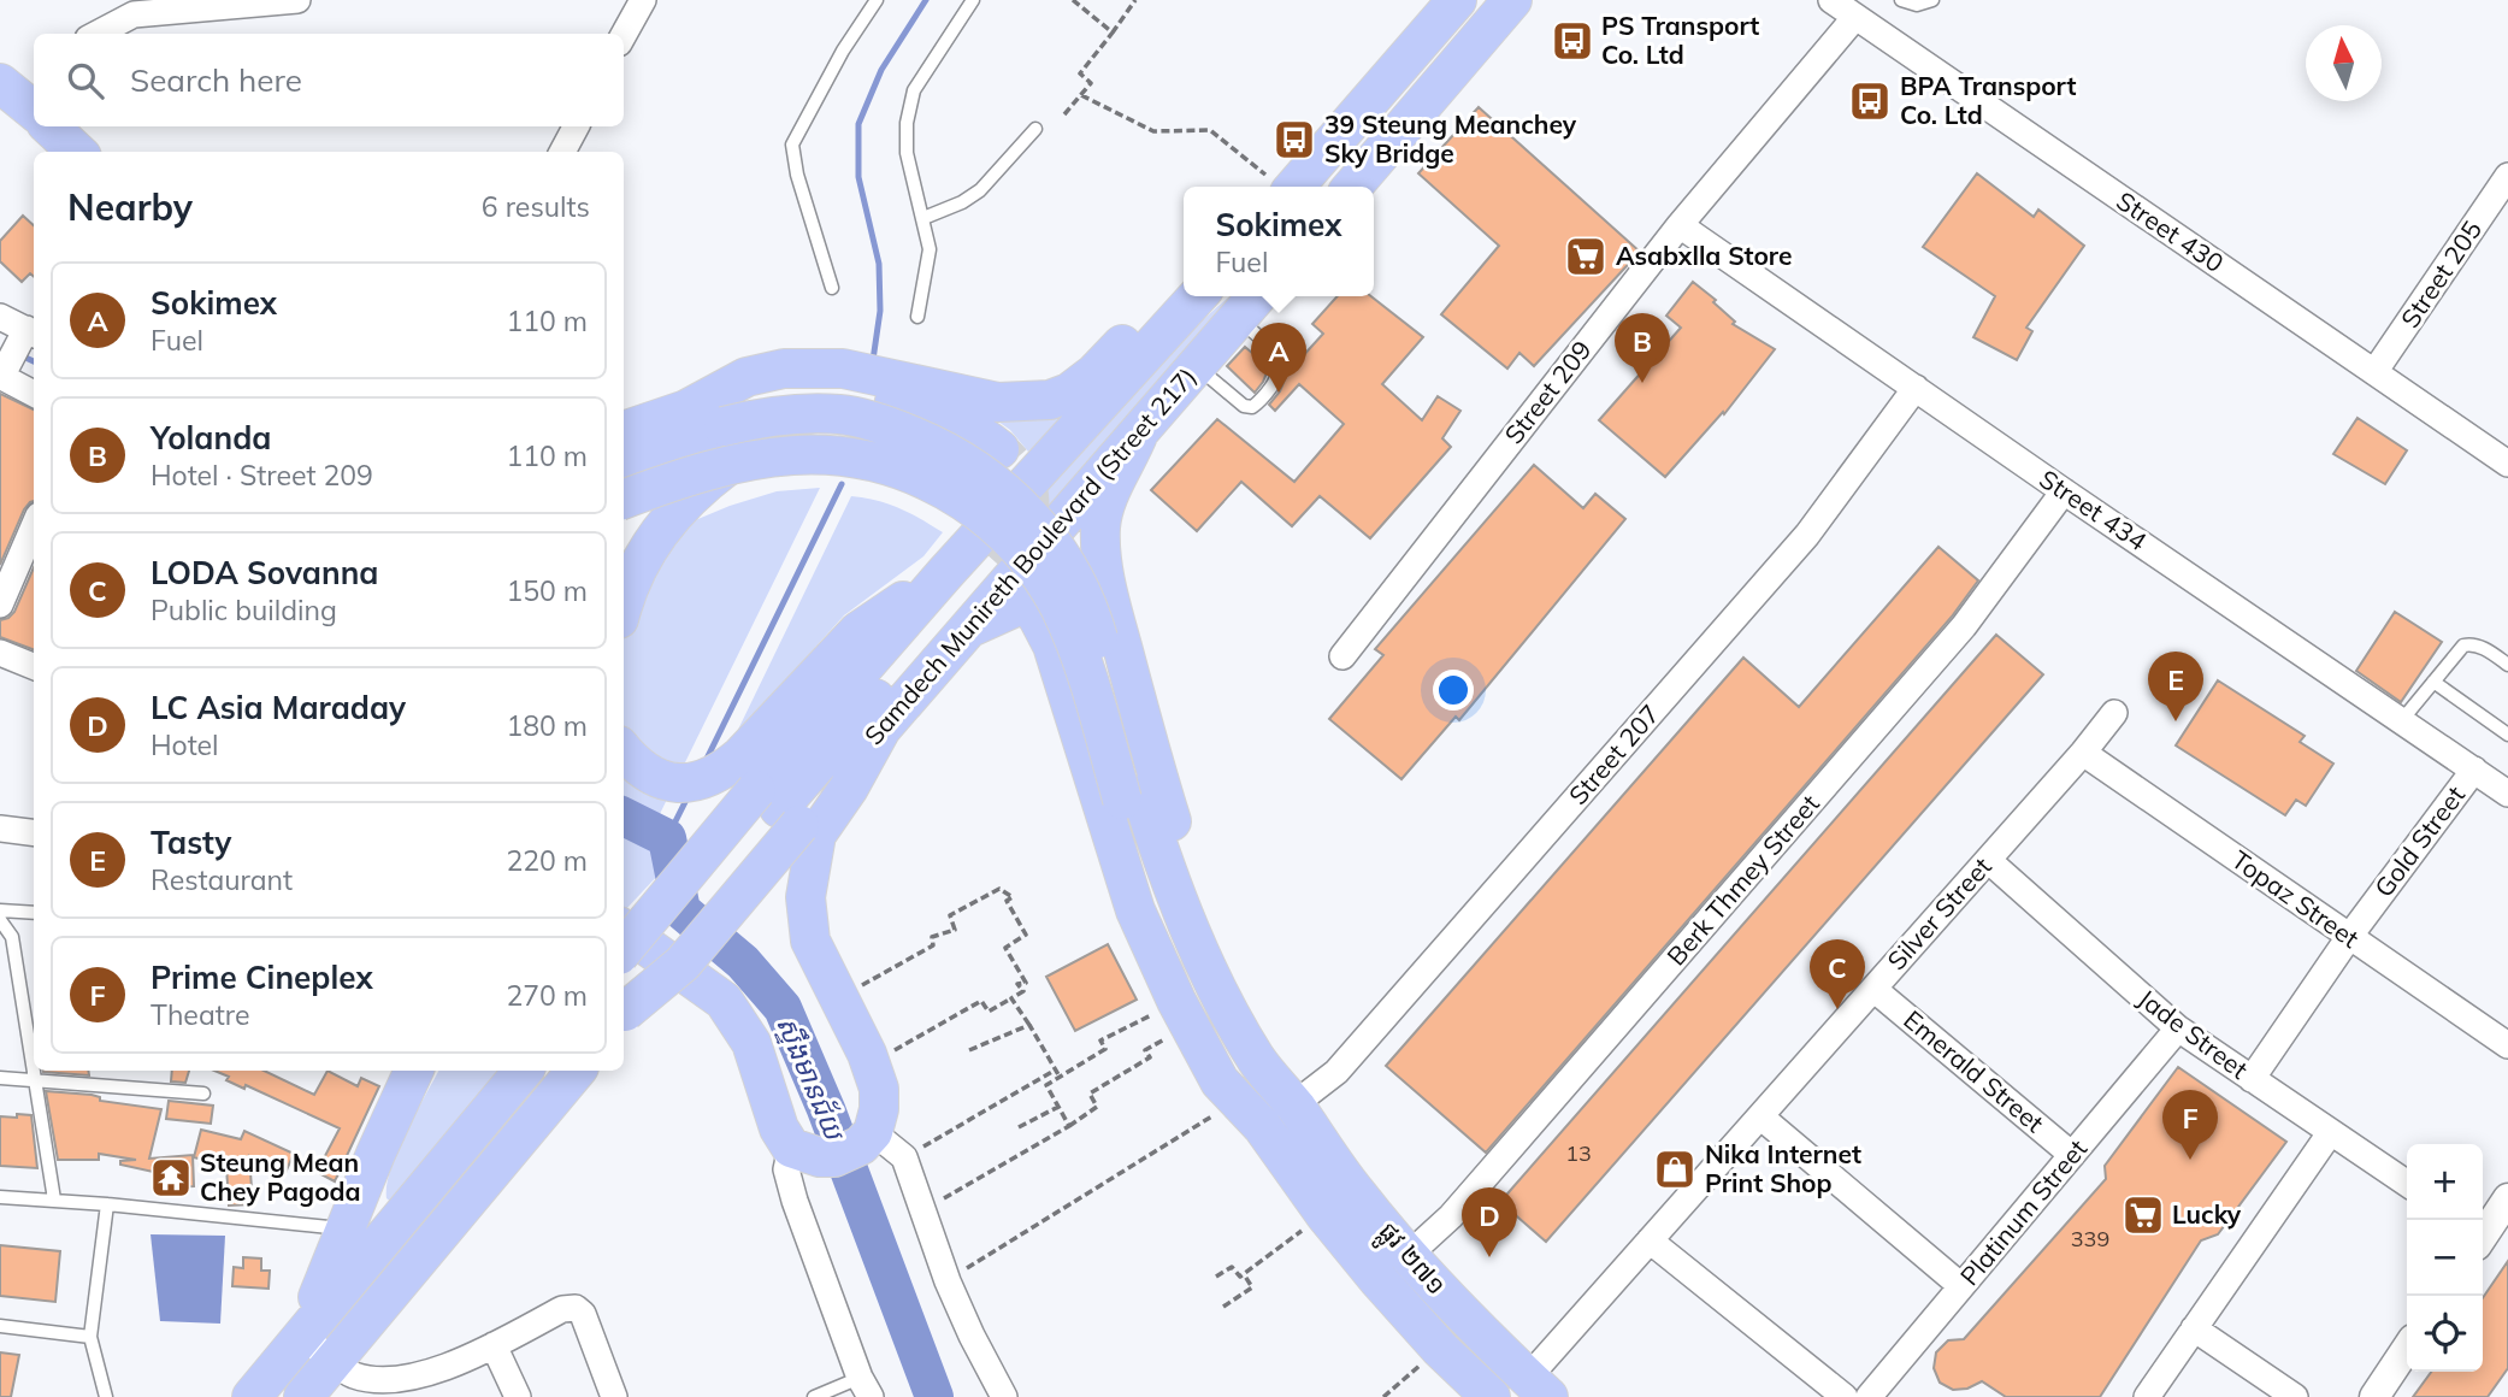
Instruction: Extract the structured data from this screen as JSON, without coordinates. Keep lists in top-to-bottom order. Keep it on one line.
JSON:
{"streets":{"main road":["Samdech Munireth Boulevard (Street 217)","ផ្លូវ ២៧១"],"street":["Street 430","Street 205","Street 209","Street 434","Street 207","Gold Street","Berk Thmey Street","Topaz Street","Silver Street","Jade Street","Emerald Street","Platinum Street"]},"crossings":[["Street 430","Street 205"],["Street 430","Street 209"],["Street 209","Street 434"],["Street 434","Street 207"],["Street 434","Gold Street"],["Street 434","Berk Thmey Street"],["Street 207","ផ្លូវ ២៧១"],["Gold Street","Topaz Street"],["Gold Street","Jade Street"],["Berk Thmey Street","ផ្លូវ ២៧១"],["Topaz Street","Silver Street"],["Silver Street","Jade Street"],["Silver Street","Emerald Street"],["Silver Street","ផ្លូវ ២៧១"],["Jade Street","Platinum Street"],["Emerald Street","Platinum Street"]],"water":["ស្ទឹងមានជ័យ"],"places":{"bus stop":["PS Transport Co. Ltd","BPA Transport Co. Ltd","39 Steung Meanchey Sky Bridge"],"supermarket":["Asabxlla Store","Lucky"],"shop":["Nika Internet Print Shop"],"temple":["Steung Mean Chey Pagoda"]},"house_numbers":["13","339"],"north":"top","page":{"search":"Search here","heading":["Nearby","6 results"],"popup":["Sokimex","Fuel"],"list":[{"mark":"A","name":"Sokimex","note":"Fuel","value":"110 m"},{"mark":"B","name":"Yolanda","note":"Hotel · Street 209","value":"110 m"},{"mark":"C","name":"LODA Sovanna","note":"Public building","value":"150 m"},{"mark":"D","name":"LC Asia Maraday","note":"Hotel","value":"180 m"},{"mark":"E","name":"Tasty","note":"Restaurant","value":"220 m"},{"mark":"F","name":"Prime Cineplex","note":"Theatre","value":"270 m"}],"pins":["B","A","E","C","F","D"],"map_buttons":["+","−"]}}
